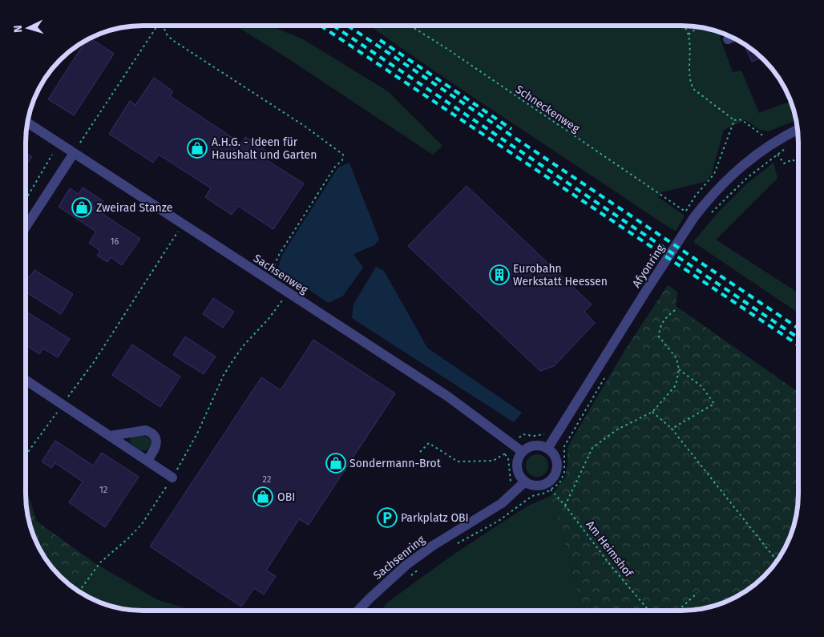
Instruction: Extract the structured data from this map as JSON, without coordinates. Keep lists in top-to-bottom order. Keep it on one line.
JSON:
{"streets":{"street":["Afyonring","Sachsenweg","Sachsenring"],"path":["Schneckenweg","Am Heimshof"]},"crossings":[["Schneckenweg","Afyonring"],["Afyonring","Sachsenweg"],["Afyonring","Sachsenring"],["Sachsenweg","Sachsenring"]],"places":{"shop":["A.H.G. - Ideen für Haushalt und Garten","Zweirad Stanze","Sondermann-Brot","OBI"],"building":["Eurobahn Werkstatt Heessen"],"parking":["Parkplatz OBI"]},"house_numbers":["16","22","12"],"north":"left"}
